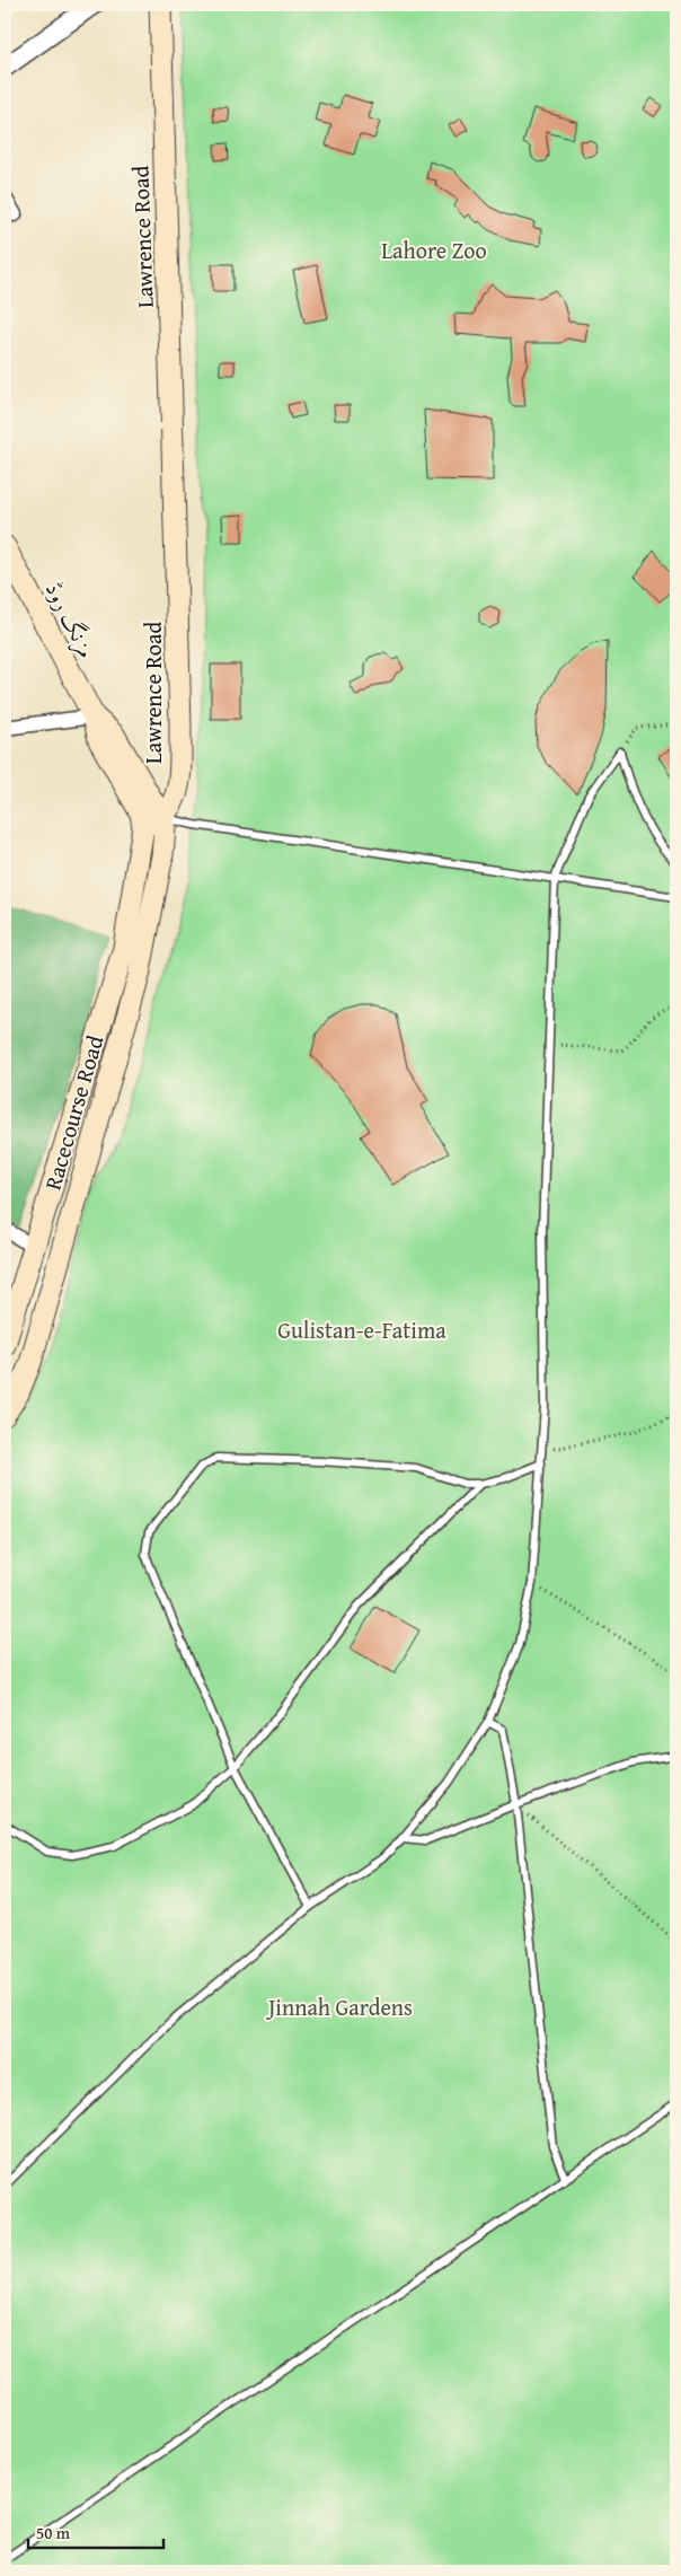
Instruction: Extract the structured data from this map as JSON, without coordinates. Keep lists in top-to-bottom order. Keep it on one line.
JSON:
{"streets":{"main road":["Lawrence Road","مزنگ روڈ","Racecourse Road"]},"crossings":[["Lawrence Road","مزنگ روڈ"],["Lawrence Road","Racecourse Road"],["مزنگ روڈ","Racecourse Road"]],"parks":["Lahore Zoo","Gulistan-e-Fatima","Jinnah Gardens"],"scale_bar":"50 m"}
